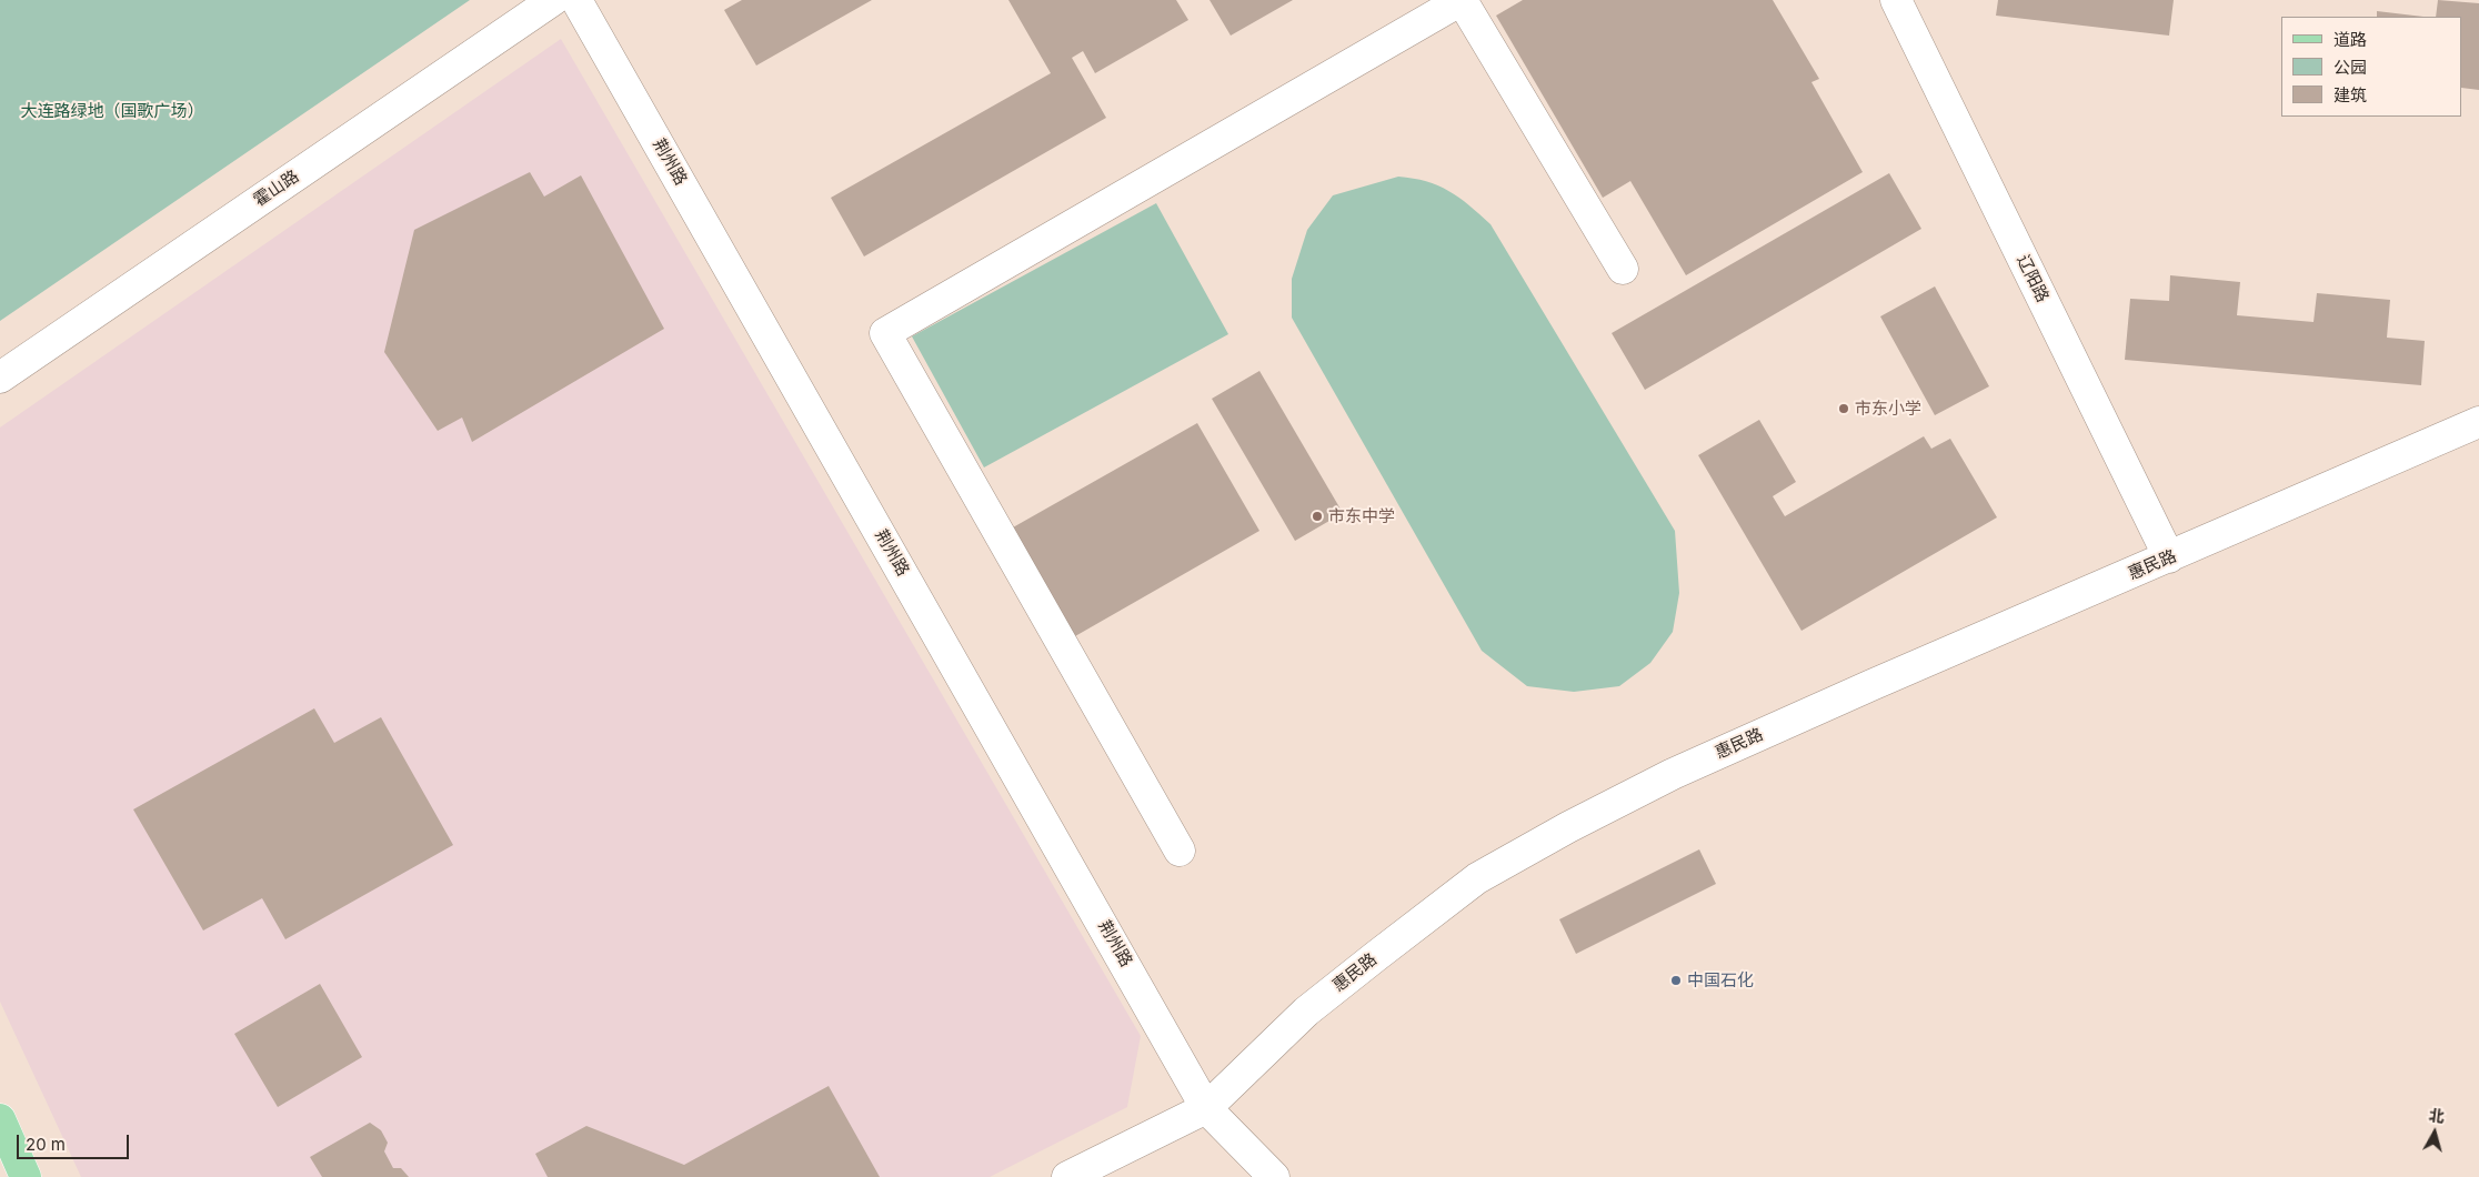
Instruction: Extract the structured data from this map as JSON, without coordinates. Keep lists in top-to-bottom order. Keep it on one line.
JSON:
{"streets":{"street":["荆州路","霍山路","辽阳路","惠民路"]},"crossings":[["荆州路","惠民路"],["辽阳路","惠民路"]],"parks":["大连路绿地（国歌广场）"],"places":["市东小学","市东中学","中国石化"],"legend":["道路","公园","建筑"],"scale_bar":"20 m","north":"top"}
